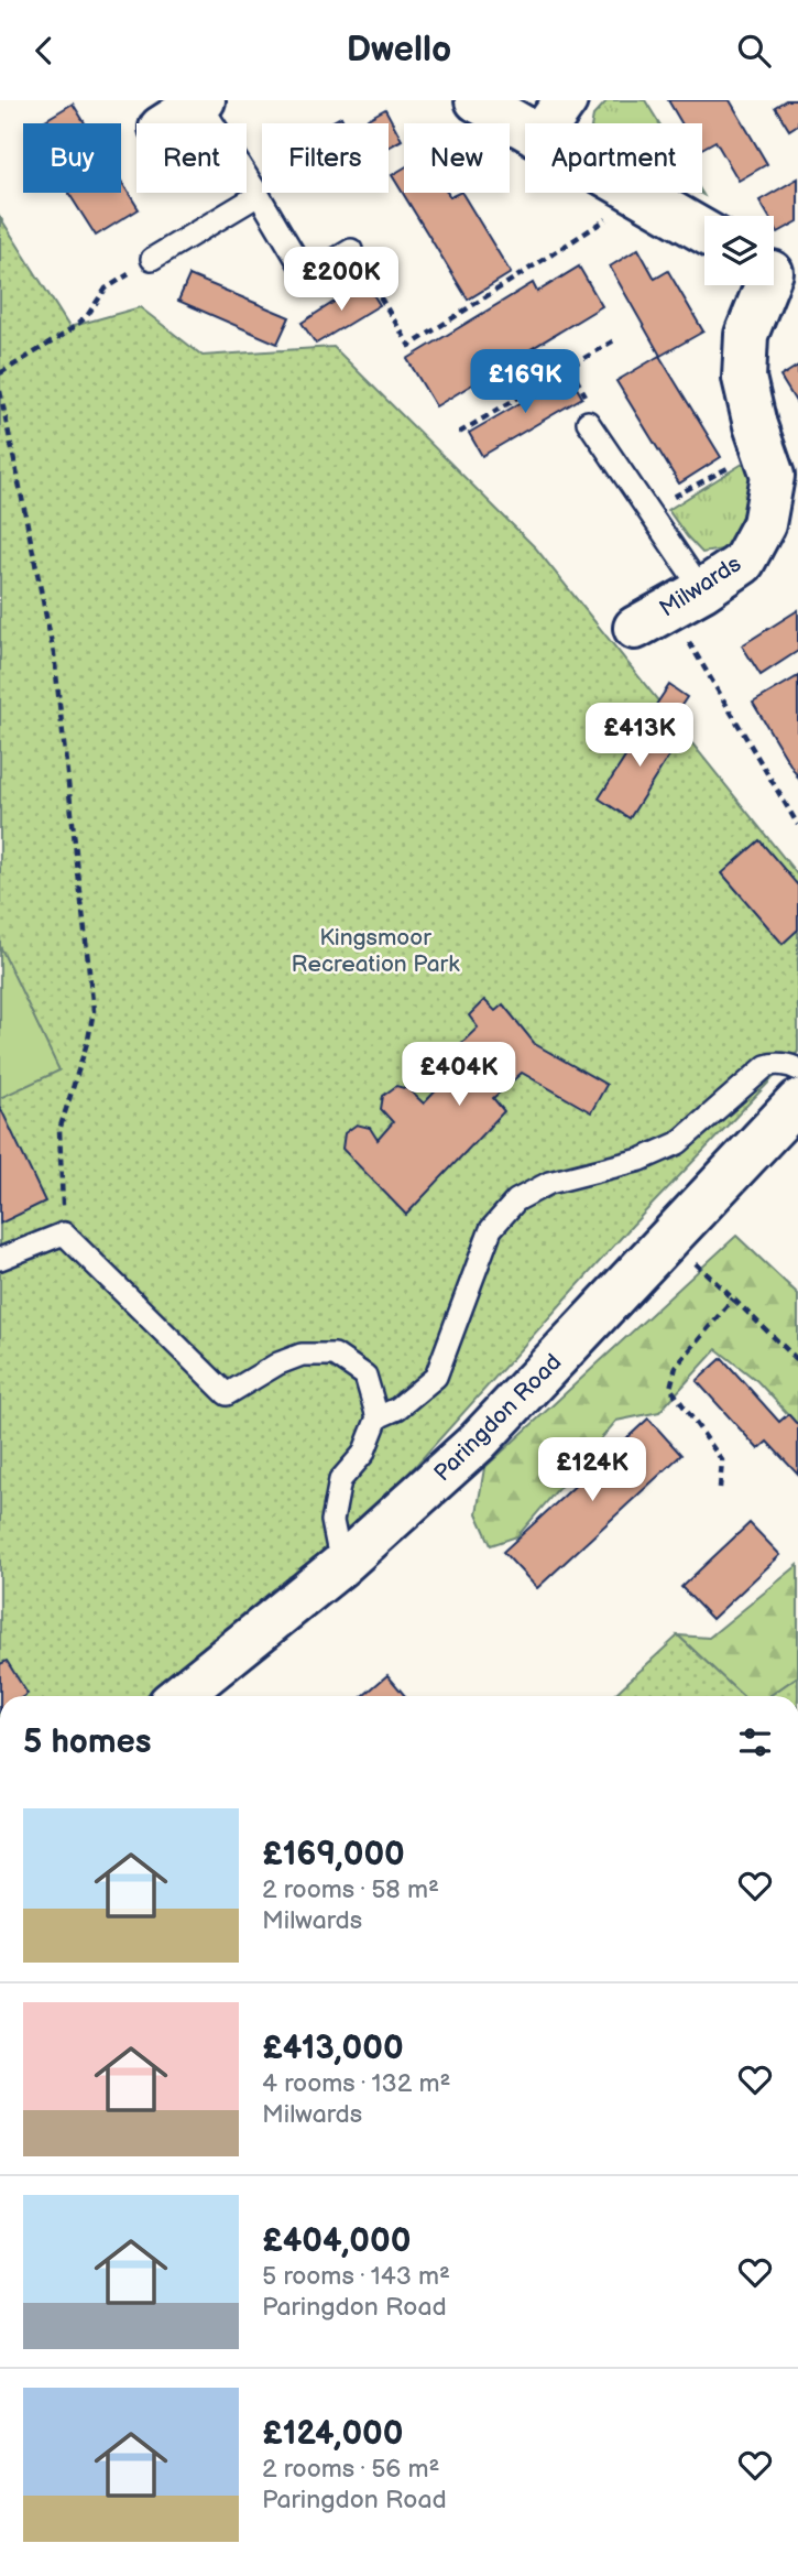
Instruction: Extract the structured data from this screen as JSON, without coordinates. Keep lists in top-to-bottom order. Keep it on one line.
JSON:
{"streets":{"street":["Milwards","Paringdon Road"]},"parks":["Kingsmoor Recreation Park"],"page":{"header":"Dwello","chip":["Buy","Rent","Filters","New","Apartment"],"price":["£200K","£169K","£413K","£404K","£124K"],"heading":"5 homes","list":[{"name":"£169,000","note":"2 rooms · 58 m² · Milwards"},{"name":"£413,000","note":"4 rooms · 132 m² · Milwards"},{"name":"£404,000","note":"5 rooms · 143 m² · Paringdon Road"},{"name":"£124,000","note":"2 rooms · 56 m² · Paringdon Road"}]}}
